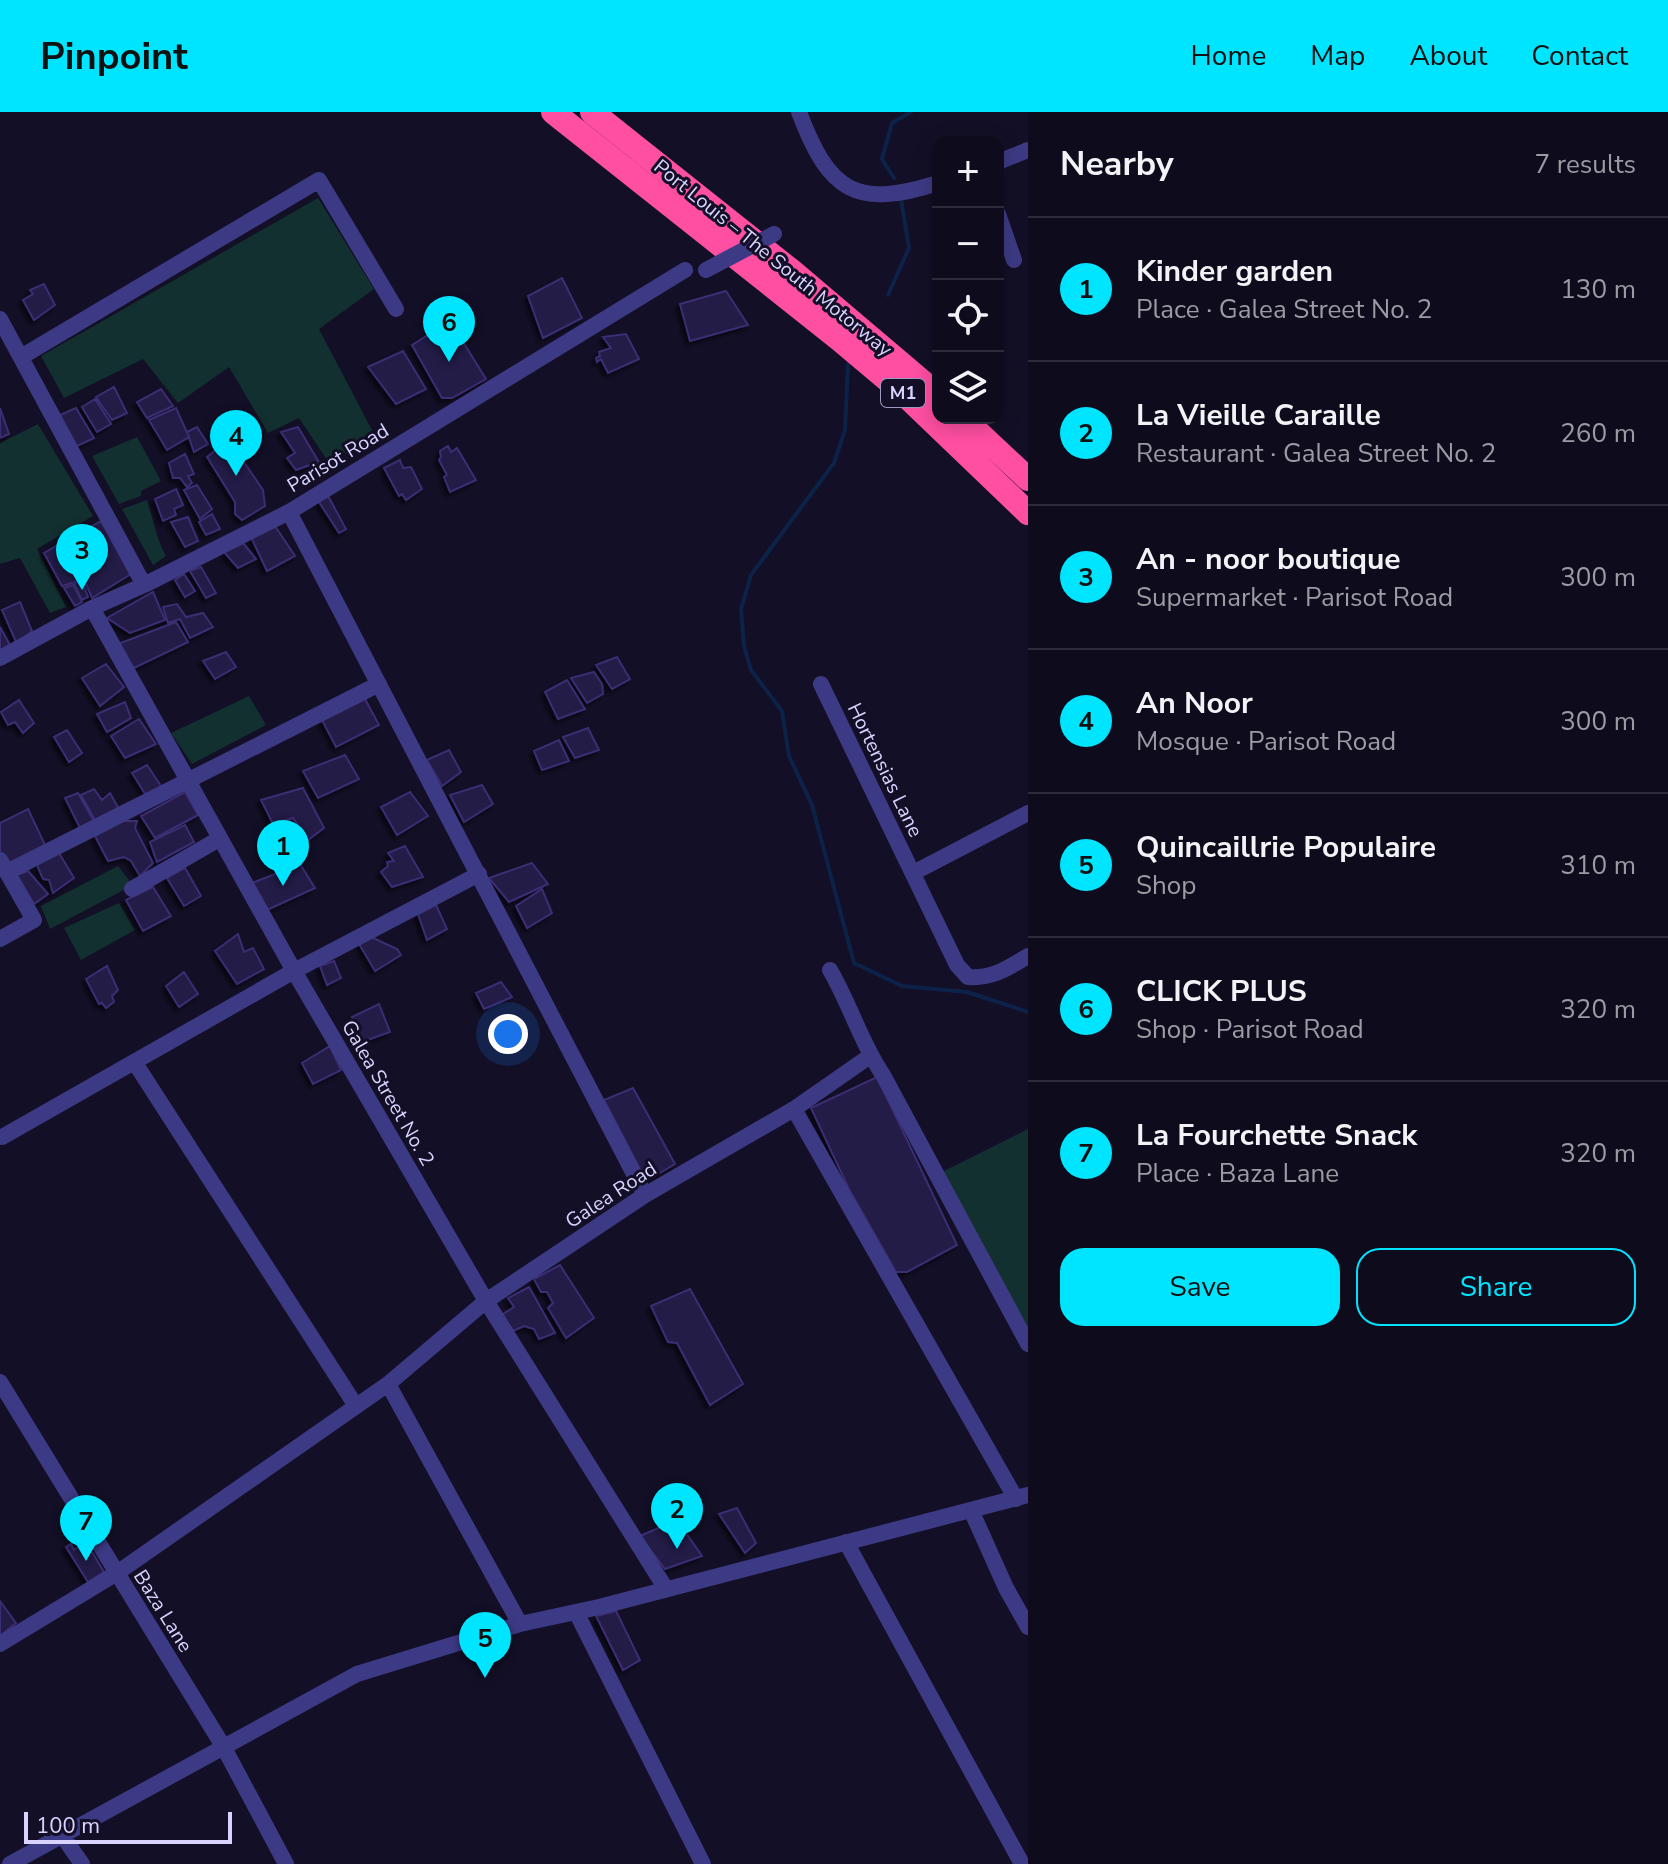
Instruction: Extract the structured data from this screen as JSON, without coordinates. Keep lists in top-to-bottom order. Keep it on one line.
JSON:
{"streets":{"highway":["Port Louis – The South Motorway","M1"],"street":["Parisot Road","Hortensias Lane","Galea Street No. 2","Galea Road","Baza Lane"]},"crossings":[["Parisot Road","Galea Street No. 2"],["Galea Street No. 2","Galea Road"],["Galea Road","Baza Lane"]],"scale_bar":"100 m","page":{"header":"Pinpoint","nav":["Home","Map","About","Contact"],"heading":["Nearby","7 results"],"map_buttons":["+","−"],"list":[{"mark":"1","name":"Kinder garden","note":"Place · Galea Street No. 2","value":"130 m"},{"mark":"2","name":"La Vieille Caraille","note":"Restaurant · Galea Street No. 2","value":"260 m"},{"mark":"3","name":"An - noor boutique","note":"Supermarket · Parisot Road","value":"300 m"},{"mark":"4","name":"An Noor","note":"Mosque · Parisot Road","value":"300 m"},{"mark":"5","name":"Quincaillrie Populaire","note":"Shop","value":"310 m"},{"mark":"6","name":"CLICK PLUS","note":"Shop · Parisot Road","value":"320 m"},{"mark":"7","name":"La Fourchette Snack","note":"Place · Baza Lane","value":"320 m"}],"pins":["6","4","3","1","2","7","5"],"buttons":["Save","Share"],"scale":"100 m"}}
